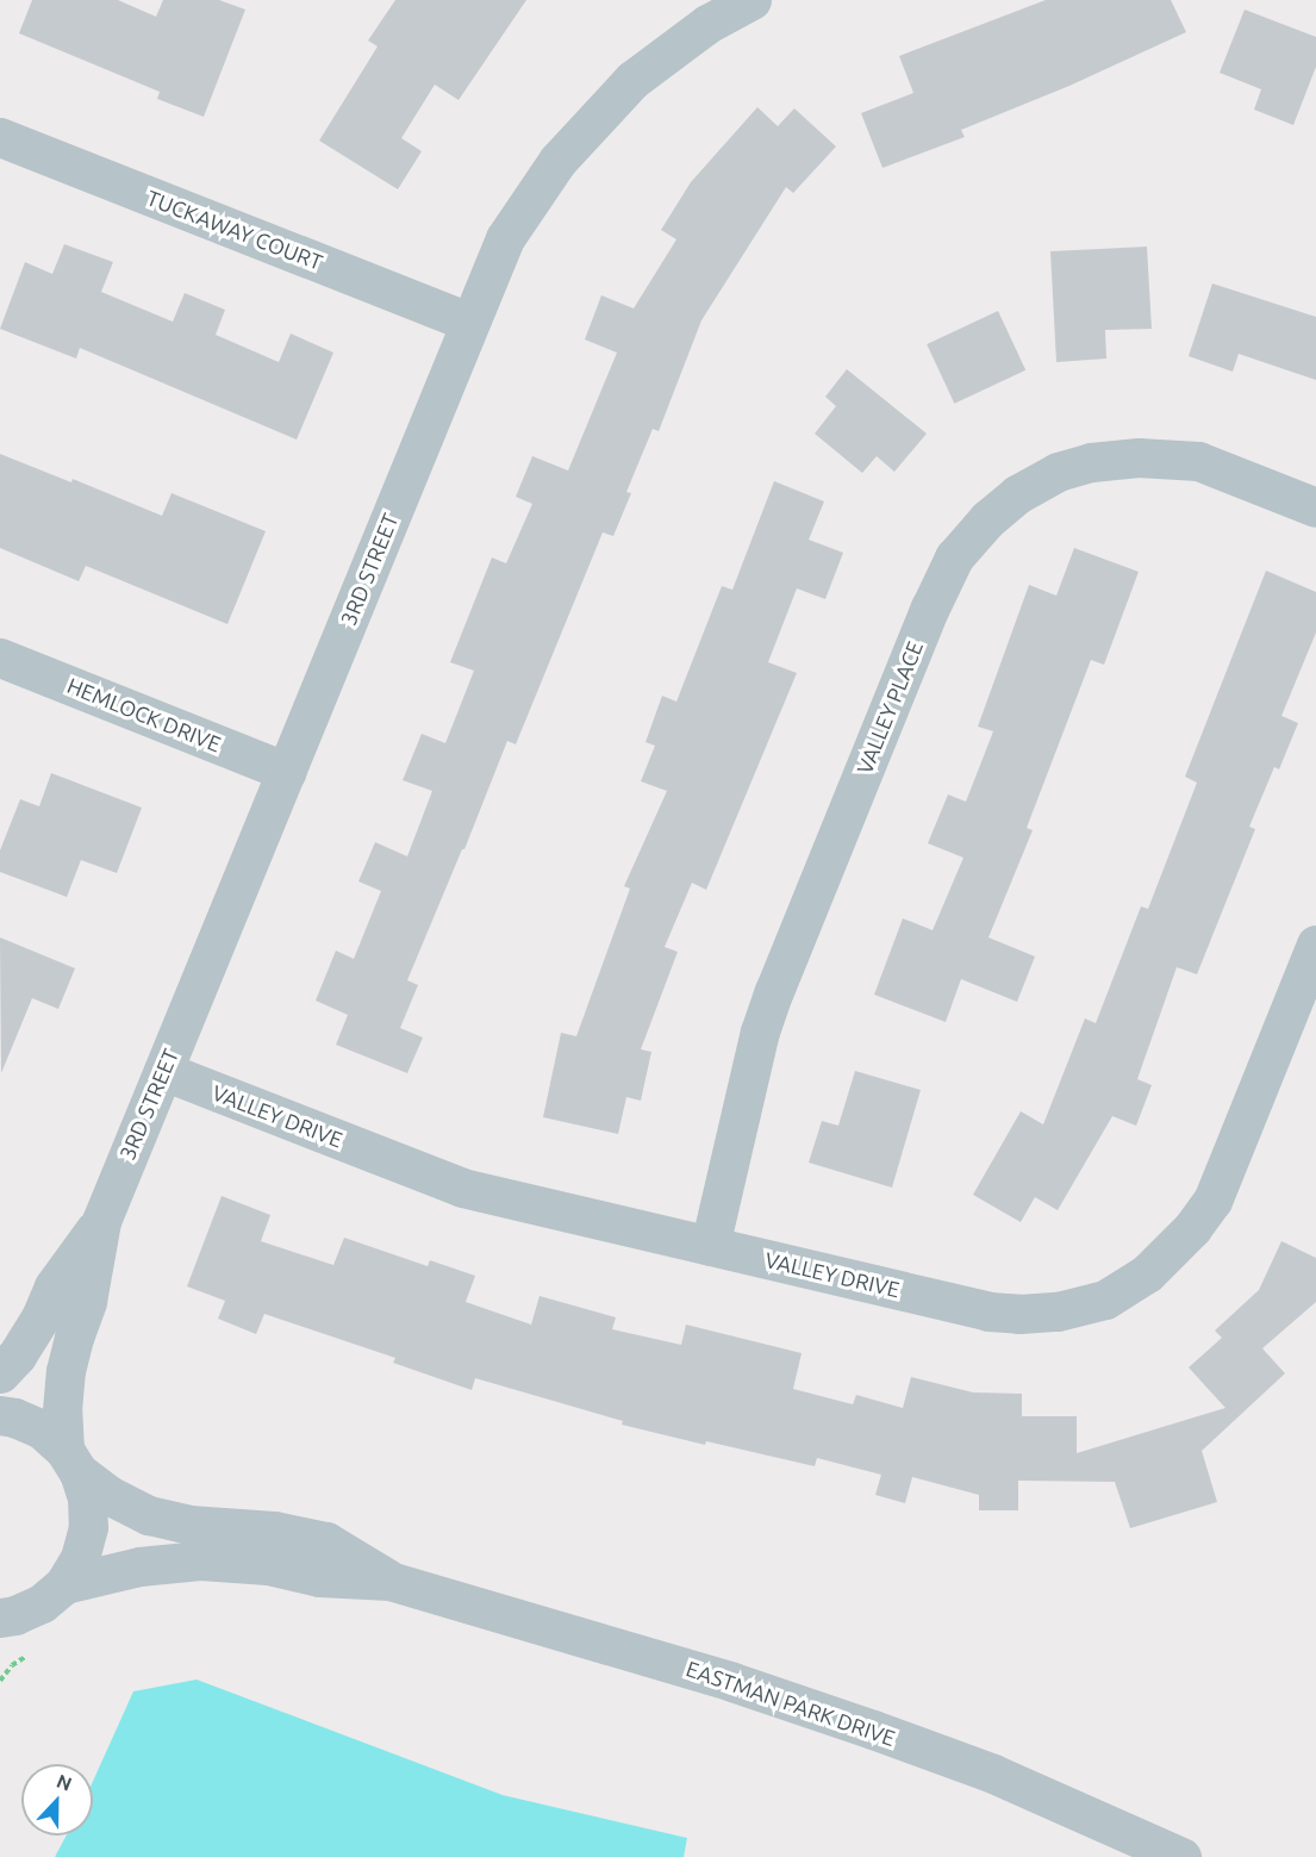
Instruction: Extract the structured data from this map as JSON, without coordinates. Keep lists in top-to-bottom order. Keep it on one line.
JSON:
{"streets":{"street":["TUCKAWAY COURT","3RD STREET","VALLEY PLACE","HEMLOCK DRIVE","VALLEY DRIVE","EASTMAN PARK DRIVE"]},"crossings":[["TUCKAWAY COURT","3RD STREET"],["3RD STREET","HEMLOCK DRIVE"],["3RD STREET","VALLEY DRIVE"],["3RD STREET","EASTMAN PARK DRIVE"],["VALLEY PLACE","VALLEY DRIVE"]],"north":"top"}
